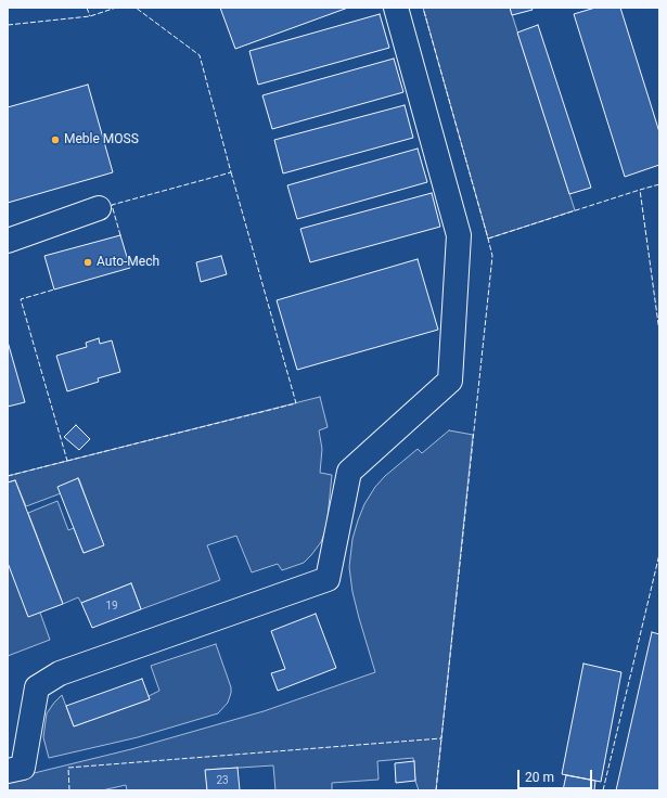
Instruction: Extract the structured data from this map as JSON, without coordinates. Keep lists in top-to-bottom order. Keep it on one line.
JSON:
{"places":["Meble MOSS","Auto-Mech"],"house_numbers":["19","23"],"scale_bar":"20 m"}
